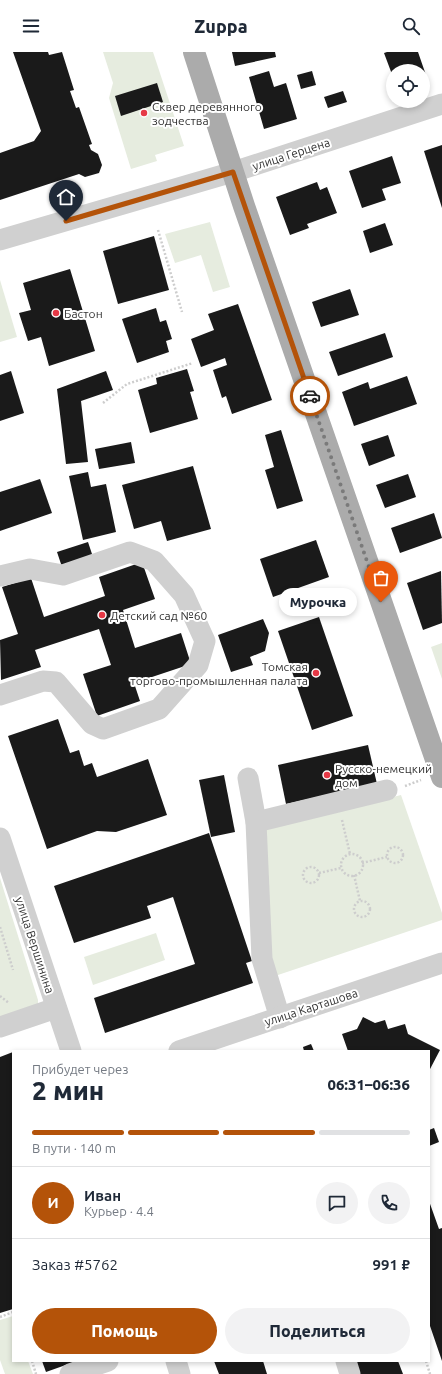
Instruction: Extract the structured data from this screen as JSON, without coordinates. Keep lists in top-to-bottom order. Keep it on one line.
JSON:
{"streets":{"street":["улица Герцена","улица Вершинина","улица Карташова"]},"places":["Сквер деревянного зодчества","Бастон","Мурочка","Детский сад №60","Томская торгово-промышленная палата","Русско-немецкий дом"],"page":{"header":"Zuppa","bubble":"Мурочка","heading":["2 мин","Прибудет через","06:31–06:36"],"panel":["Иван","Курьер · 4.4","Заказ #5762","991 ₽"],"bar":"В пути · 140 m","round":"И","buttons":["Помощь","Поделиться"]}}
